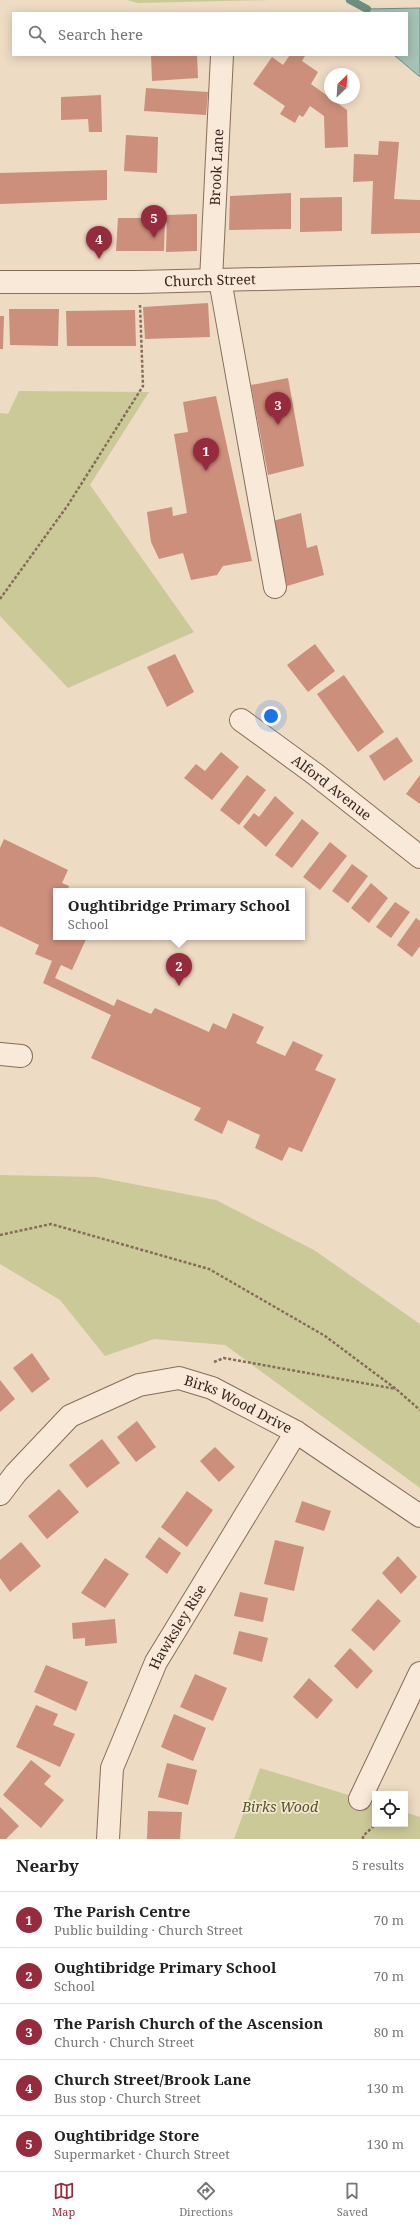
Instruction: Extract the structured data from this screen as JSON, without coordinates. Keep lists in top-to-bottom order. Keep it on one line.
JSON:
{"streets":{"street":["Brook Lane","Church Street","Alford Avenue","Birks Wood Drive","Hawksley Rise"]},"crossings":[["Brook Lane","Church Street"],["Birks Wood Drive","Hawksley Rise"]],"parks":["Birks Wood"],"north":"top right","page":{"search":"Search here","pins":["5","4","3","1","2"],"popup":["Oughtibridge Primary School","School"],"heading":["Nearby","5 results"],"list":[{"mark":"1","name":"The Parish Centre","note":"Public building · Church Street","value":"70 m"},{"mark":"2","name":"Oughtibridge Primary School","note":"School","value":"70 m"},{"mark":"3","name":"The Parish Church of the Ascension","note":"Church · Church Street","value":"80 m"},{"mark":"4","name":"Church Street/Brook Lane","note":"Bus stop · Church Street","value":"130 m"},{"mark":"5","name":"Oughtibridge Store","note":"Supermarket · Church Street","value":"130 m"}],"nav":["Map","Directions","Saved"]}}
